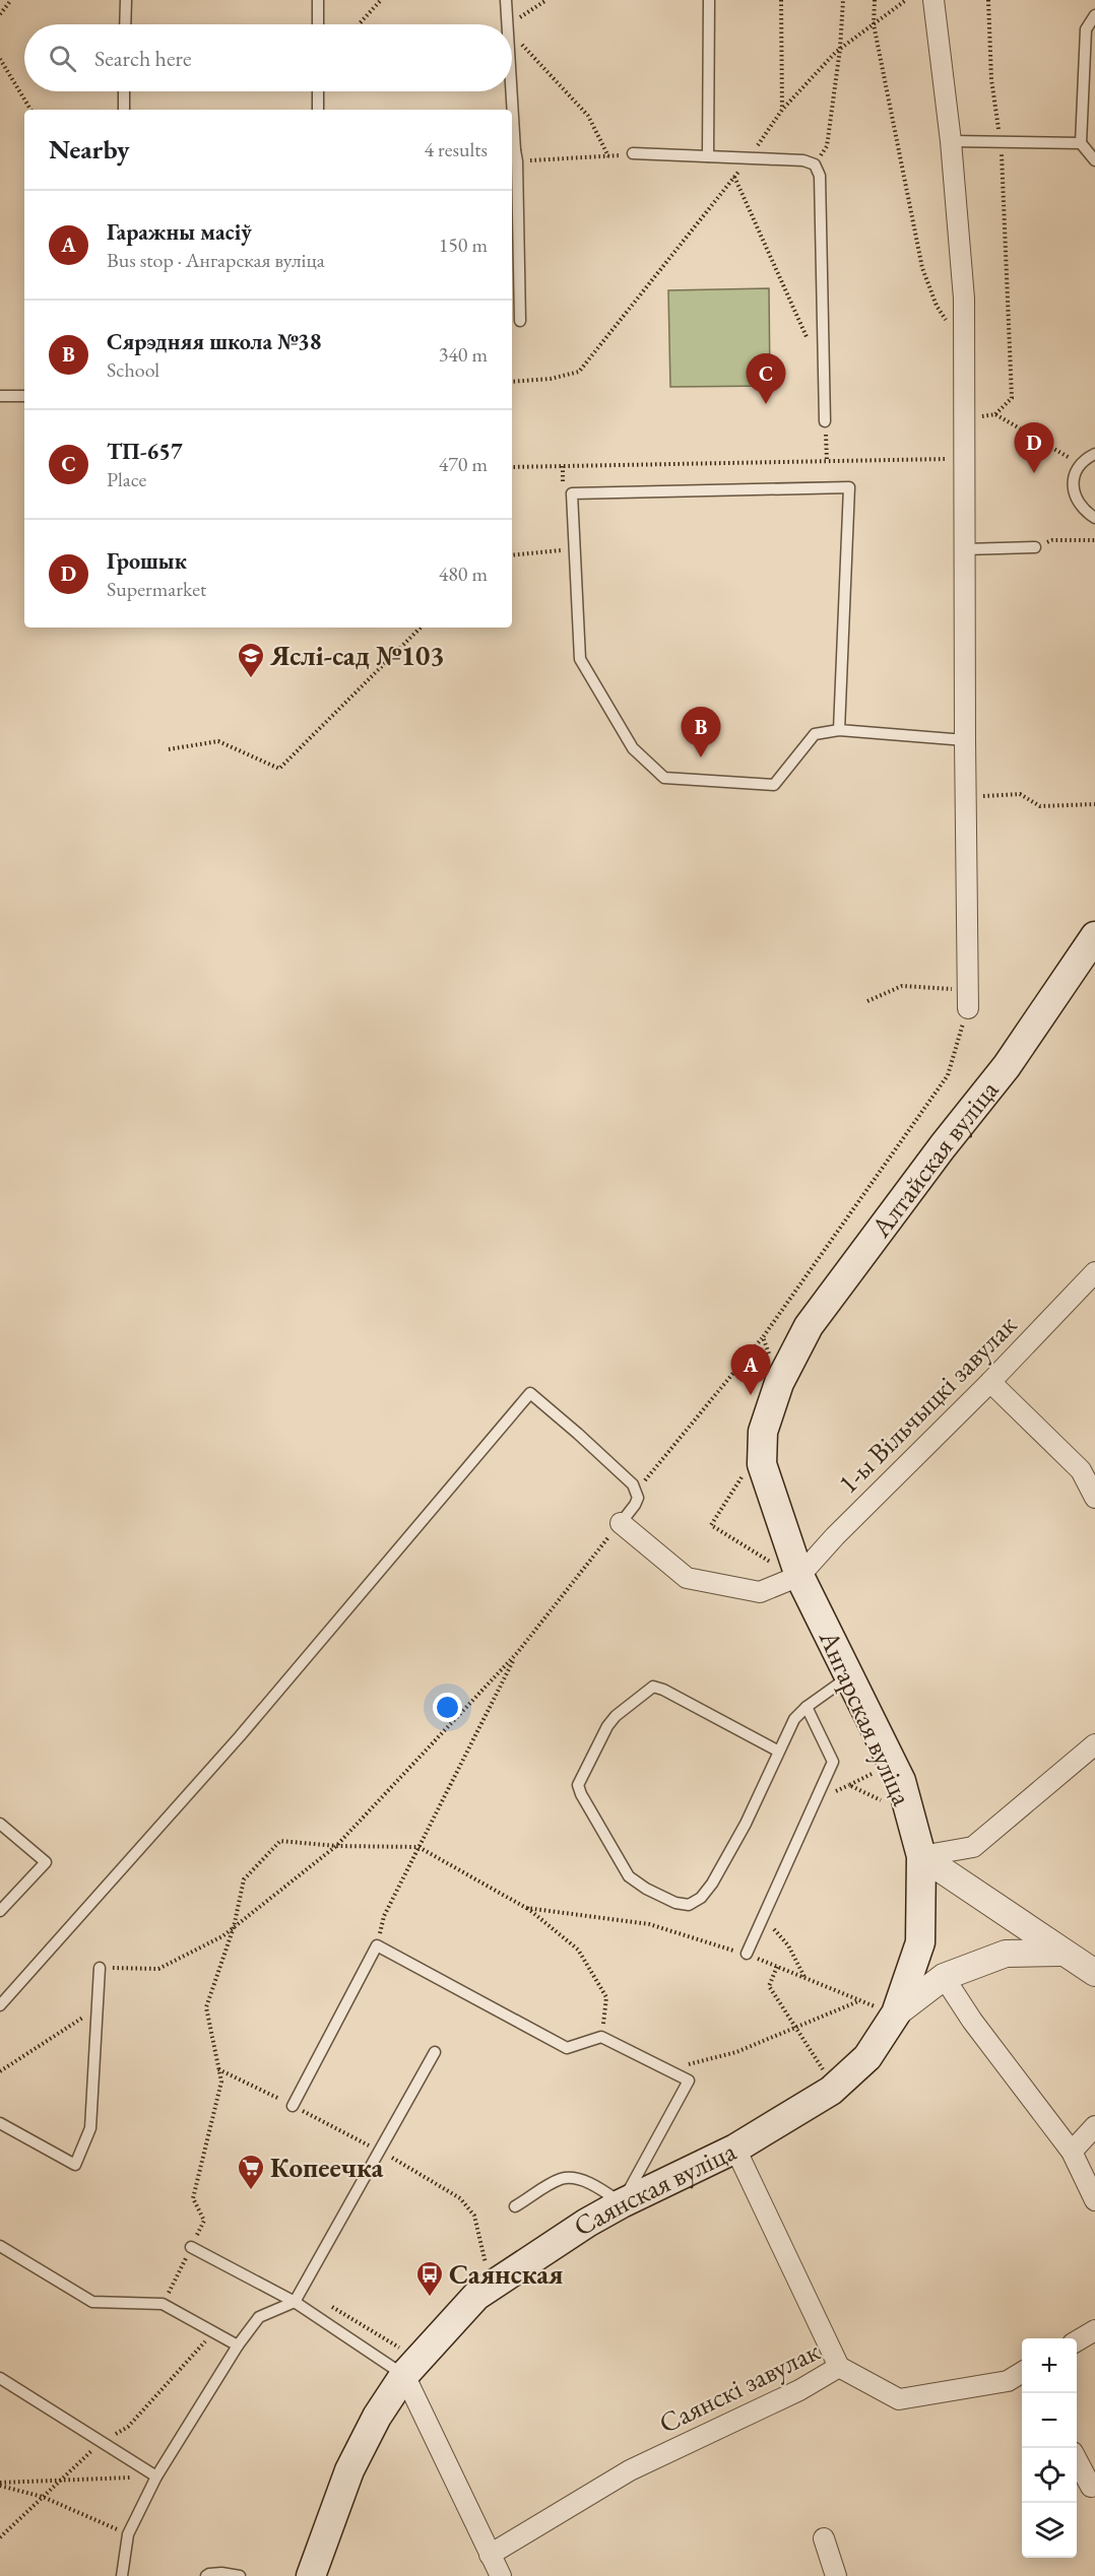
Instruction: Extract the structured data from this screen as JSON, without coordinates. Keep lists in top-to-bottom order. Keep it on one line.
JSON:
{"streets":{"main road":["Алтайская вуліца","Ангарская вуліца","Саянская вуліца"],"street":["1-ы Вільчыцкі завулак","Саянскі завулак"]},"crossings":[["Алтайская вуліца","Ангарская вуліца"],["1-ы Вільчыцкі завулак","Ангарская вуліца"],["Ангарская вуліца","Саянская вуліца"]],"places":{"school or university":["Яслі-сад №103"],"supermarket":["Копеечка"],"bus stop":["Саянская"]},"page":{"search":"Search here","heading":["Nearby","4 results"],"list":[{"mark":"A","name":"Гаражны масіў","note":"Bus stop · Ангарская вуліца","value":"150 m"},{"mark":"B","name":"Сярэдняя школа №38","note":"School","value":"340 m"},{"mark":"C","name":"ТП-657","note":"Place","value":"470 m"},{"mark":"D","name":"Грошык","note":"Supermarket","value":"480 m"}],"pins":["C","D","B","A"],"map_buttons":["+","−"]}}
